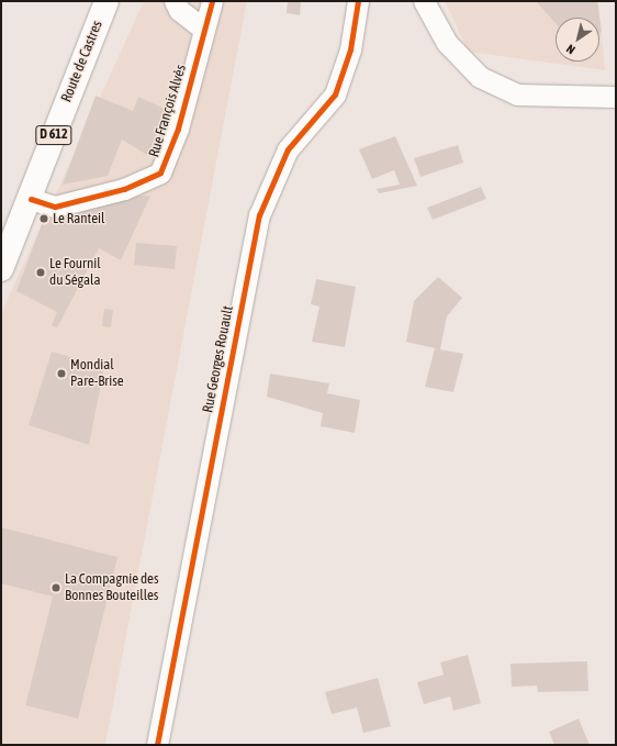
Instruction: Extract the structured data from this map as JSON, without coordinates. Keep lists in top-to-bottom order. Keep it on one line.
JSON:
{"streets":{"main road":["Route de Castres","D 612"],"street":["Rue François Alvès","Rue Georges Rouault"]},"crossings":[["Route de Castres","Rue François Alvès"]],"places":["Le Ranteil","Le Fournil du Ségala","Mondial Pare-Brise","La Compagnie des Bonnes Bouteilles"],"north":"bottom left"}
